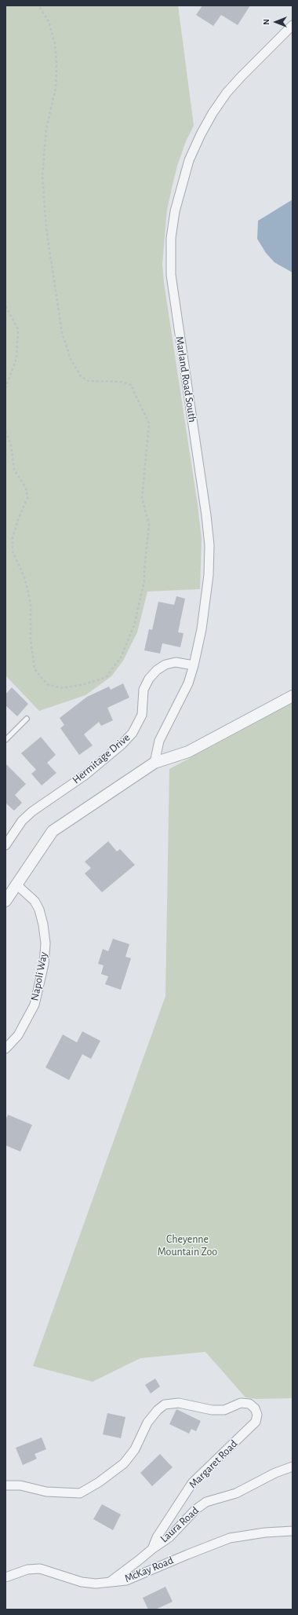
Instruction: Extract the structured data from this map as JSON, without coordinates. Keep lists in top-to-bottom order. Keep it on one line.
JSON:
{"streets":{"street":["Marland Road South","Hermitage Drive","Napoli Way","Margaret Road","Laura Road","McKay Road"]},"crossings":[["Marland Road South","Hermitage Drive"],["Margaret Road","Laura Road"],["Laura Road","McKay Road"]],"parks":["Cheyenne Mountain Zoo"],"north":"left"}
